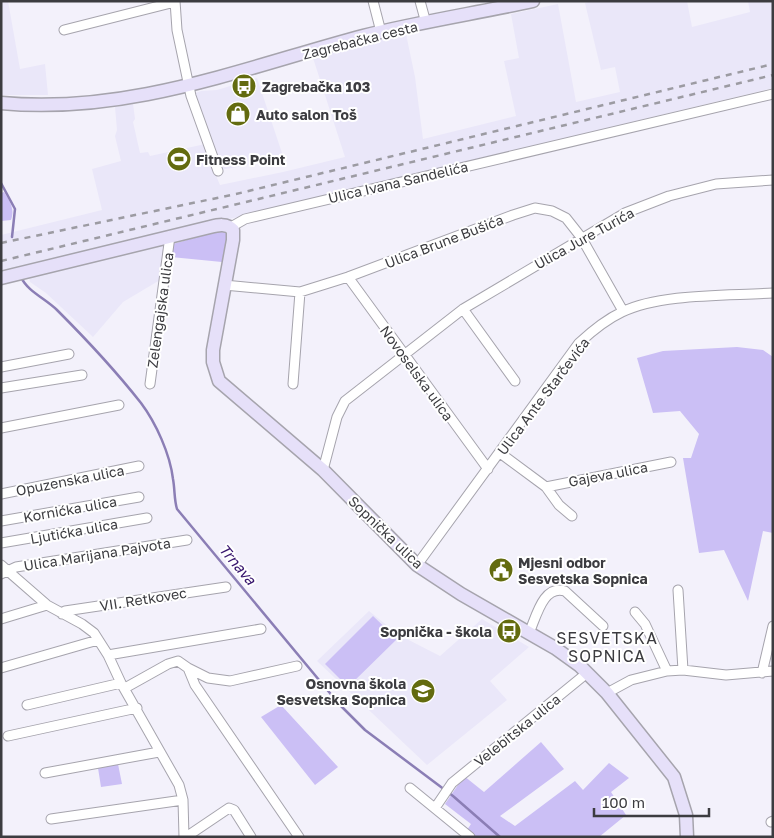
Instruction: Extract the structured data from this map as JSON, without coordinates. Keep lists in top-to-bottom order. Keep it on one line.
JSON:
{"streets":{"street":["Zagrebačka cesta","Ulica Ivana Sandelića","Ulica Jure Turića","Ulica Brune Bušića","Zelengajska ulica","Novoselska ulica","Ulica Ante Starčevića","Gajeva ulica","Opuzenska ulica","Kornićka ulica","Ljutićka ulica","Sopnička ulica","Ulica Marijana Pajvota","VII. Retkovec","Velebitska ulica"]},"crossings":[["Ulica Ivana Sandelića","Zelengajska ulica"],["Ulica Ivana Sandelića","Sopnička ulica"],["Ulica Jure Turića","Ulica Brune Bušića"],["Ulica Jure Turića","Novoselska ulica"],["Ulica Jure Turića","Sopnička ulica"],["Ulica Brune Bušića","Novoselska ulica"],["Ulica Brune Bušića","Ulica Ante Starčevića"],["Ulica Brune Bušića","Sopnička ulica"],["Novoselska ulica","Ulica Ante Starčevića"],["Ulica Ante Starčevića","Gajeva ulica"],["Ulica Ante Starčevića","Sopnička ulica"],["Sopnička ulica","Velebitska ulica"],["Ulica Marijana Pajvota","VII. Retkovec"]],"districts":["SESVETSKA SOPNICA"],"water":["Trnava"],"places":{"bus stop":["Zagrebačka 103","Sopnička - škola"],"shop":["Auto salon Toš"],"sports":["Fitness Point"],"public building":["Mjesni odbor Sesvetska Sopnica"],"school or university":["Osnovna škola Sesvetska Sopnica"]},"scale_bar":"100 m"}
